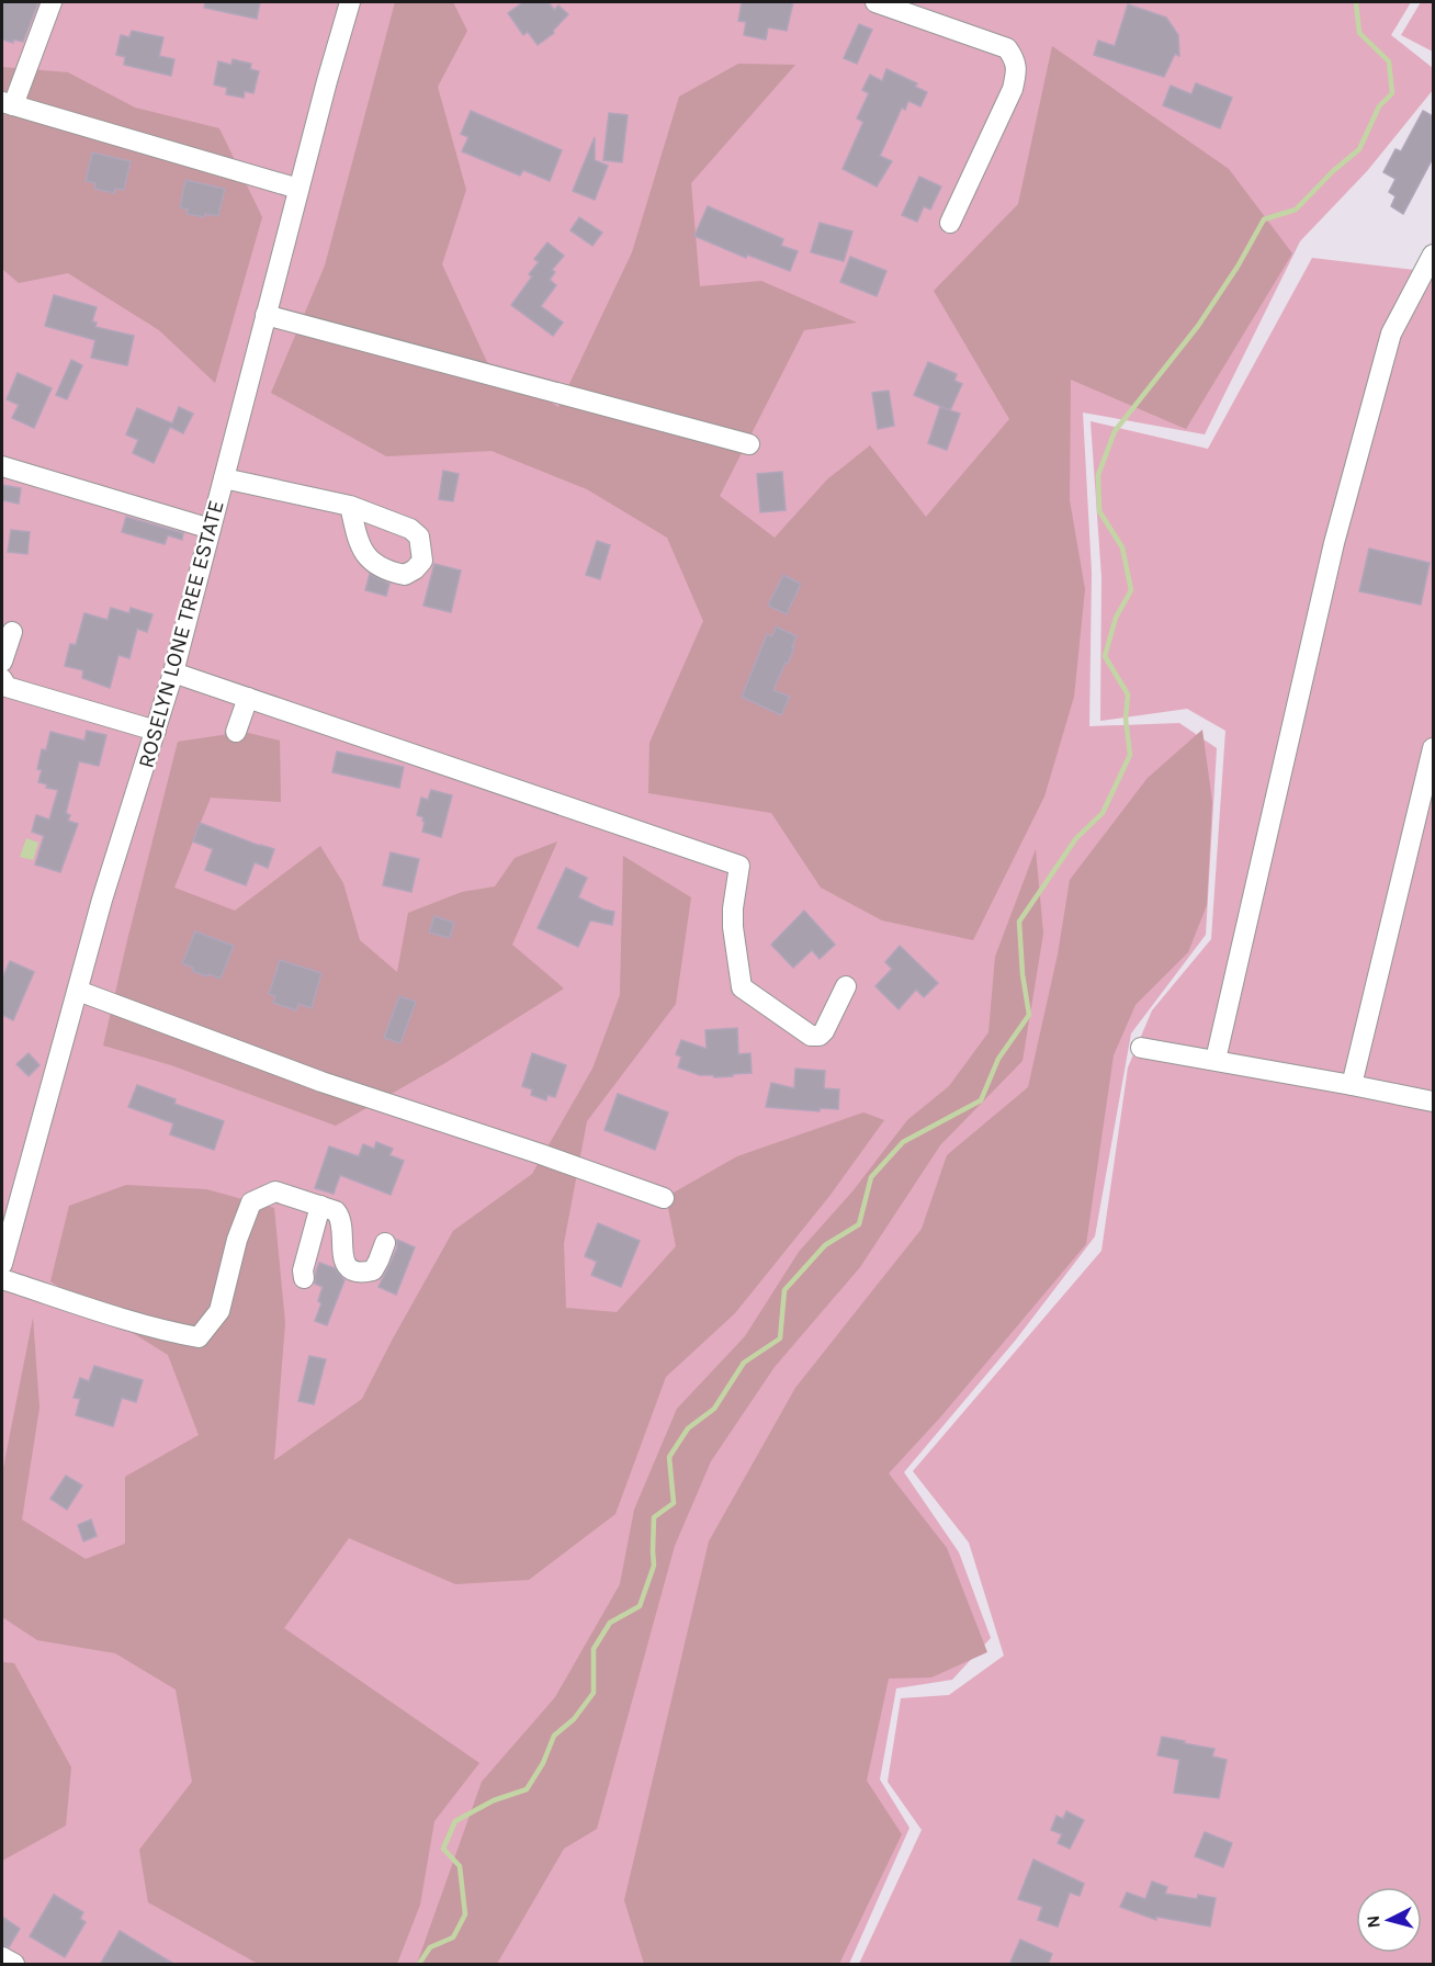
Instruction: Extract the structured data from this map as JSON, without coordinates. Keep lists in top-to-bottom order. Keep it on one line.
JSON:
{"streets":{"street":["ROSELYN LONE TREE ESTATE"]},"north":"left"}
